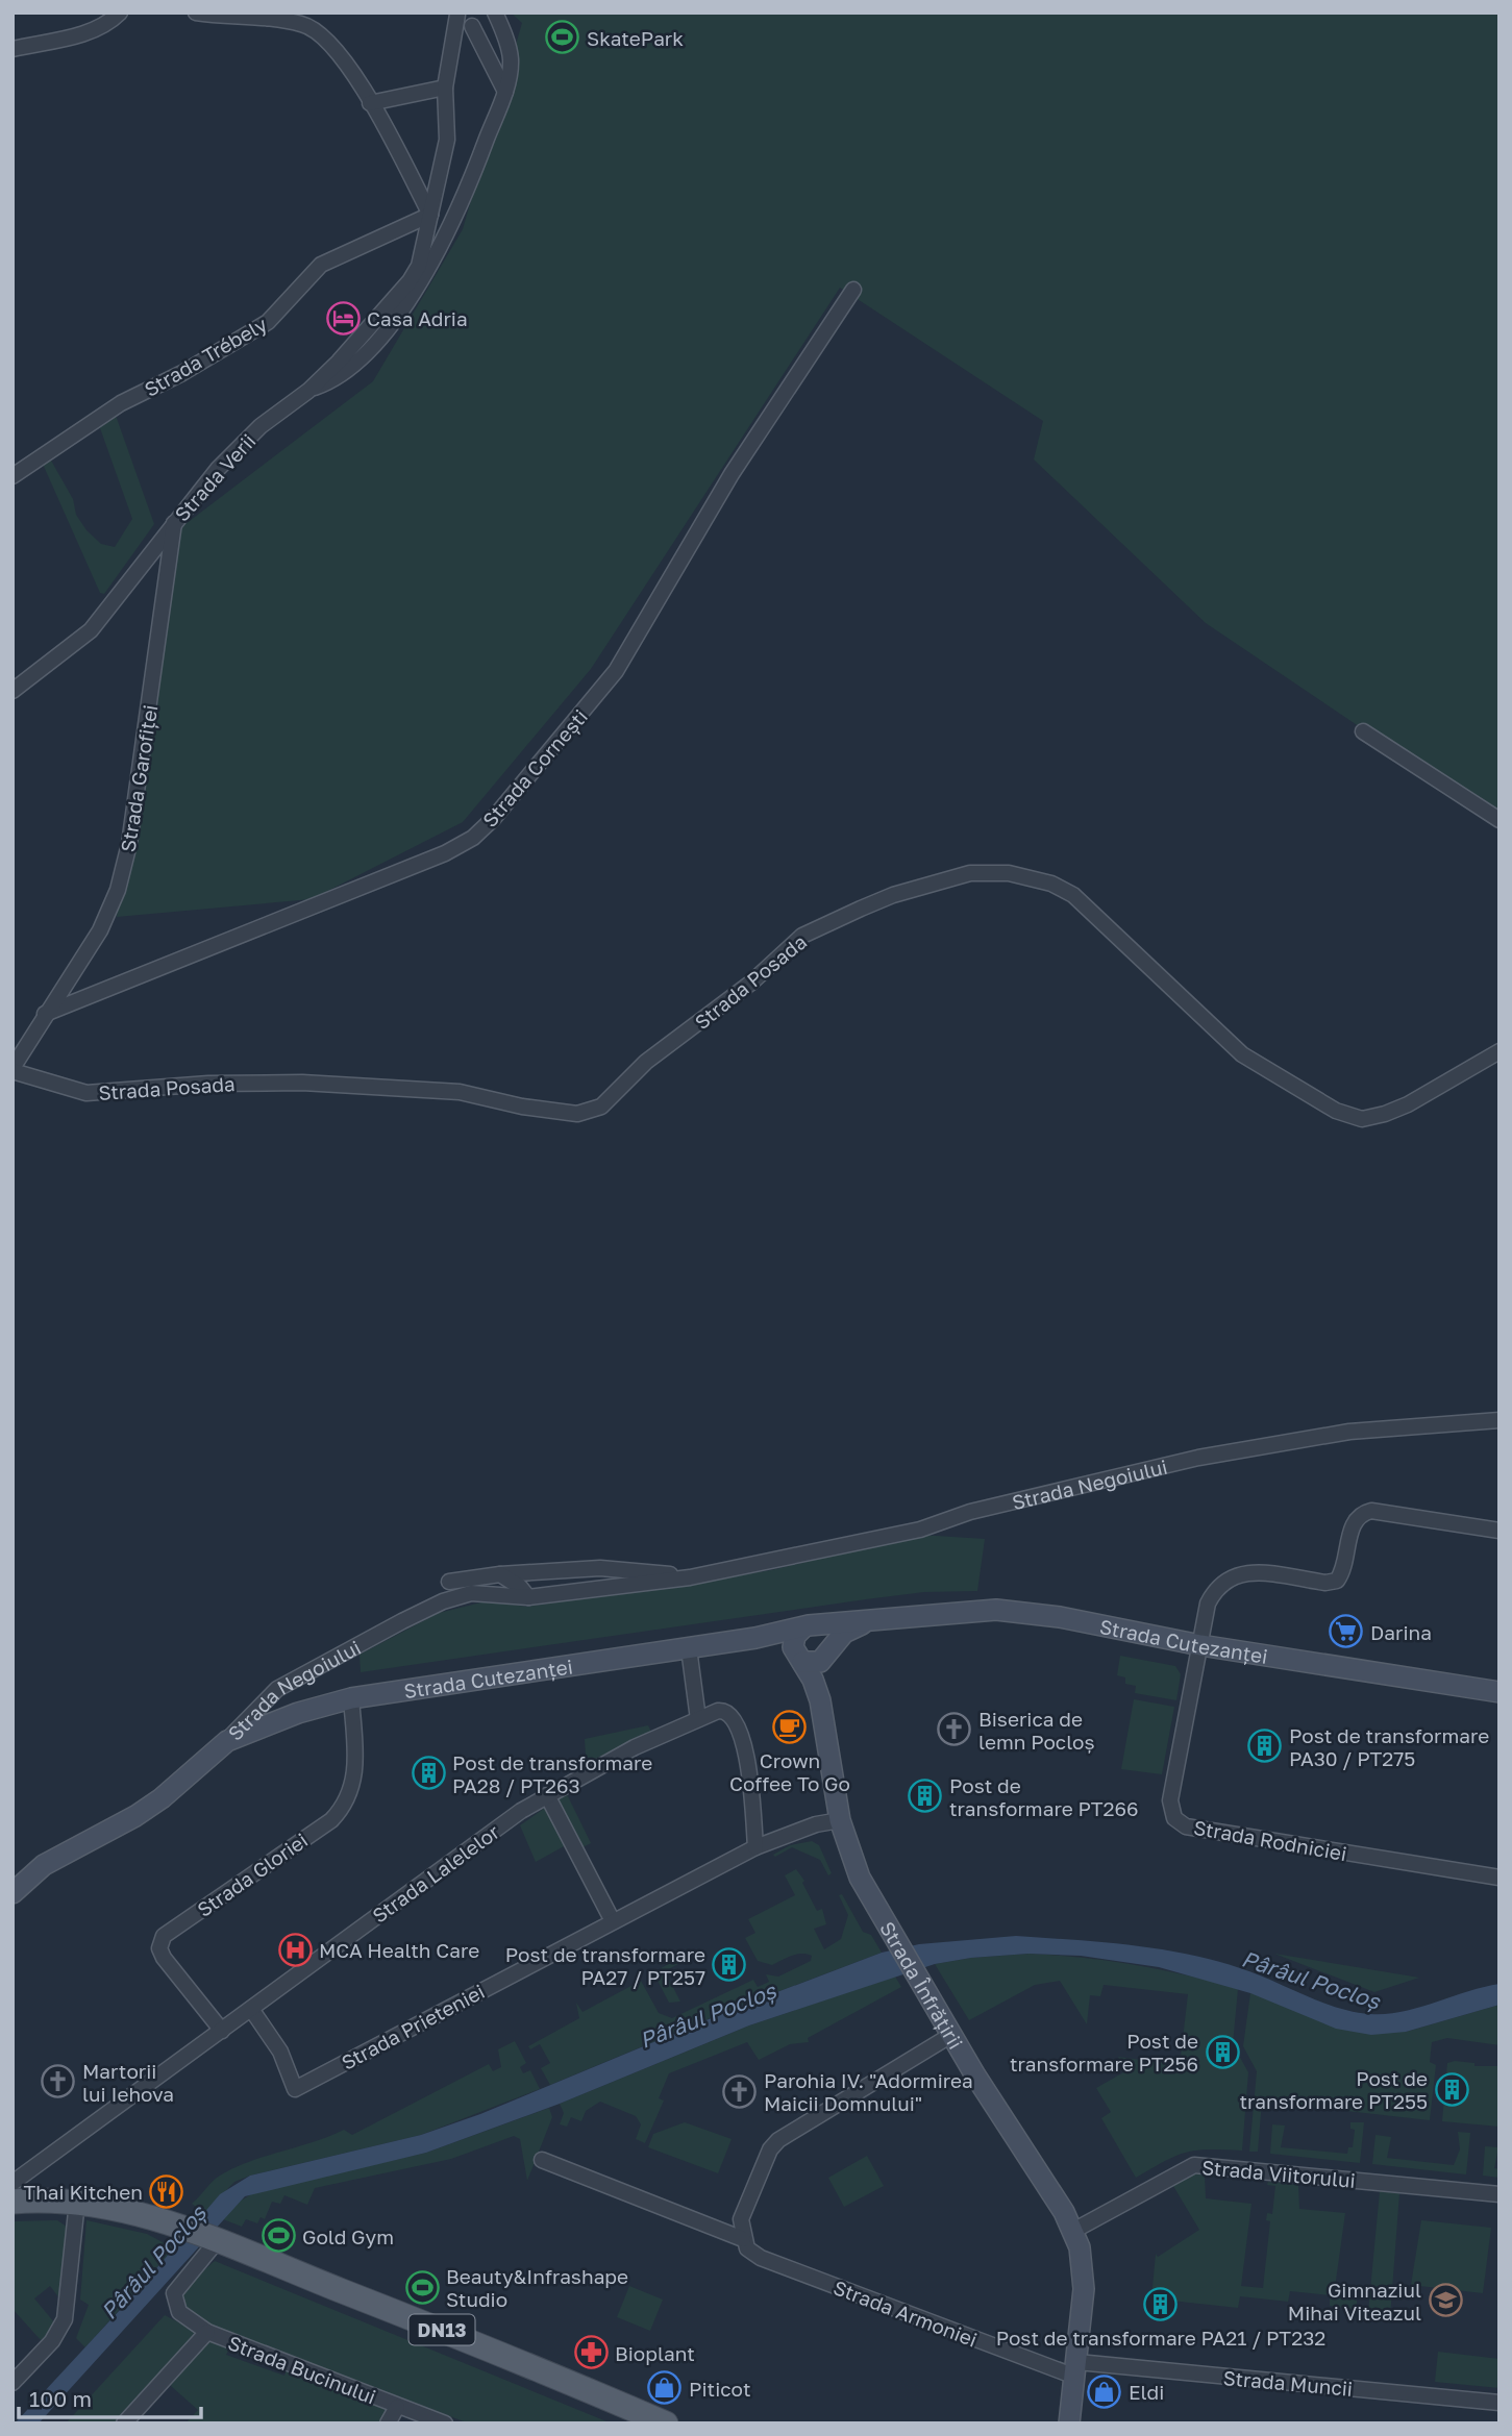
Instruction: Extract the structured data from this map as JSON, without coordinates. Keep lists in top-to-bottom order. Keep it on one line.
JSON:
{"streets":{"main road":["DN13"],"street":["Strada Trébely","Strada Verii","Strada Cornești","Strada Garofiței","Strada Posada","Strada Negoiului","Strada Cutezanței","Strada Rodniciei","Strada Lalelelor","Strada Gloriei","Strada Înfrățirii","Strada Prieteniei","Strada Viitorului","Strada Armoniei","Strada Bucinului","Strada Muncii"]},"crossings":[["Strada Trébely","Strada Verii"],["Strada Verii","Strada Garofiței"],["Strada Cornești","Strada Garofiței"],["Strada Negoiului","Strada Cutezanței"],["Strada Cutezanței","Strada Rodniciei"],["Strada Cutezanței","Strada Gloriei"],["Strada Cutezanței","Strada Înfrățirii"],["Strada Lalelelor","Strada Gloriei"],["Strada Lalelelor","Strada Prieteniei"],["Strada Înfrățirii","Strada Prieteniei"],["Strada Înfrățirii","Strada Viitorului"],["Strada Înfrățirii","Strada Armoniei"],["Strada Înfrățirii","Strada Muncii"],["Strada Armoniei","Strada Muncii"],["DN13","Strada Bucinului"]],"water":["Pârâul Pocloș"],"places":{"sports":["SkatePark","Gold Gym","Beauty&Infrashape Studio"],"hotel":["Casa Adria"],"supermarket":["Darina"],"cafe":["Crown Coffee To Go"],"church":["Biserica de lemn Pocloș","Martorii lui Iehova","Parohia IV. \"Adormirea Maicii Domnului\""],"building":["Post de transformare PA30 / PT275","Post de transformare PA28 / PT263","Post de transformare PT266","Post de transformare PA27 / PT257","Post de transformare PT256","Post de transformare PT255","Post de transformare PA21 / PT232"],"hospital":["MCA Health Care"],"restaurant":["Thai Kitchen"],"school or university":["Gimnaziul Mihai Viteazul"],"pharmacy":["Bioplant"],"shop":["Piticot","Eldi"]},"scale_bar":"100 m"}
